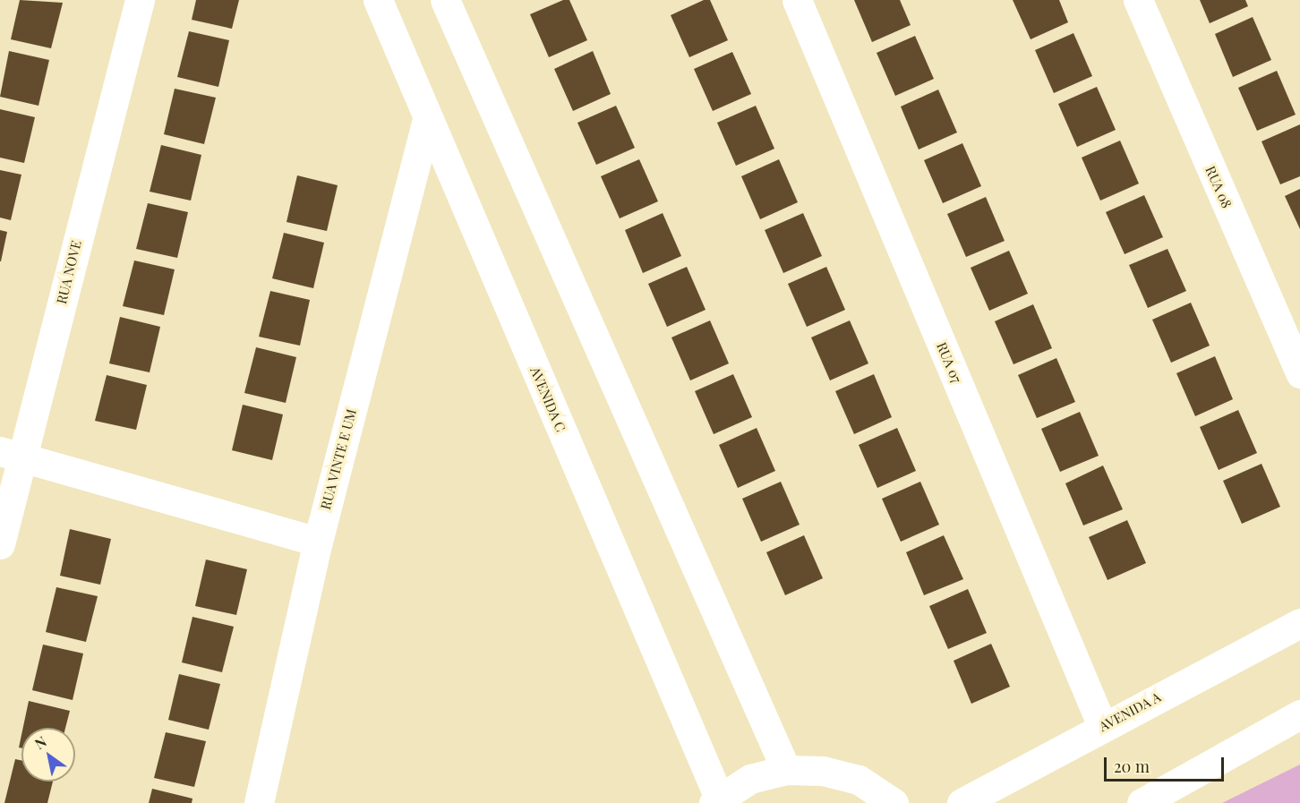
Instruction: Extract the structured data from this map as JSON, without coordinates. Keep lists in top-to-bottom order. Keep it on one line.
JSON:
{"streets":{"street":["RUA 08","RUA NOVE","RUA 07","AVENIDA C","RUA VINTE E UM","AVENIDA A"]},"crossings":[["RUA 07","AVENIDA A"],["AVENIDA C","RUA VINTE E UM"]],"scale_bar":"20 m","north":"top left"}
